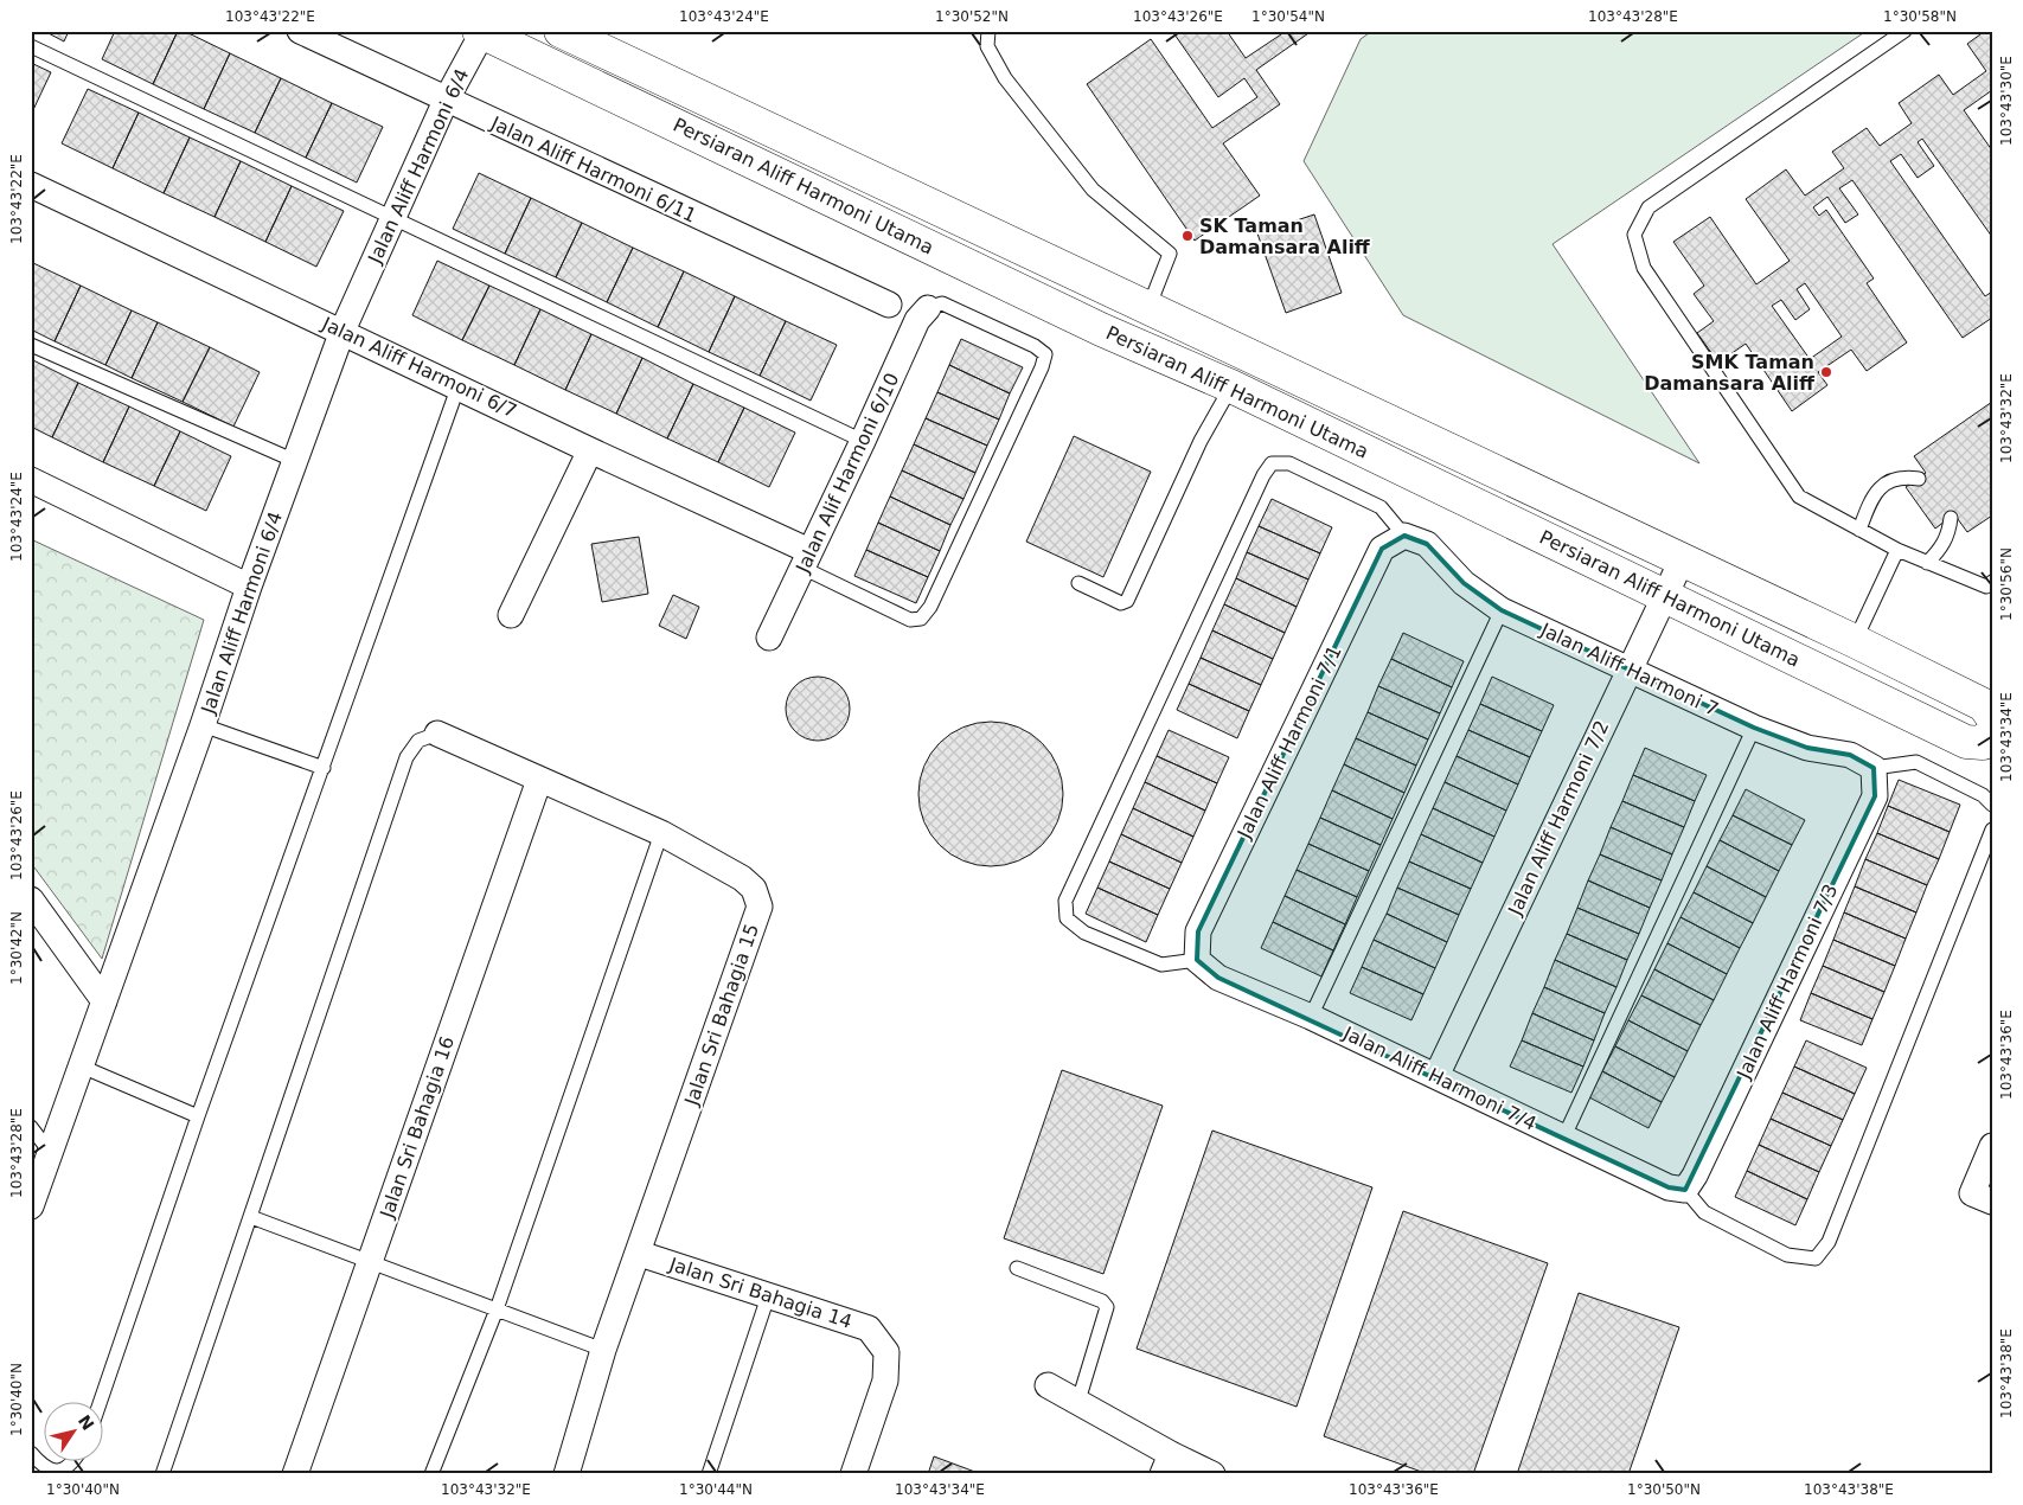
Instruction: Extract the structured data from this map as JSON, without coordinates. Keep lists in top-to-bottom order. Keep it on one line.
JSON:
{"streets":{"street":["Jalan Aliff Harmoni 6/4","Jalan Aliff Harmoni 6/11","Persiaran Aliff Harmoni Utama","Jalan Aliff Harmoni 6/7","Jalan Alif Harmoni 6/10","Jalan Aliff Harmoni 7","Jalan Aliff Harmoni 7/1","Jalan Aliff Harmoni 7/2","Jalan Aliff Harmoni 7/3","Jalan Sri Bahagia 15","Jalan Aliff Harmoni 7/4","Jalan Sri Bahagia 16","Jalan Sri Bahagia 14"]},"crossings":[["Jalan Aliff Harmoni 6/4","Jalan Aliff Harmoni 6/11"],["Jalan Aliff Harmoni 6/4","Persiaran Aliff Harmoni Utama"],["Jalan Aliff Harmoni 6/4","Jalan Aliff Harmoni 6/7"],["Persiaran Aliff Harmoni Utama","Jalan Aliff Harmoni 7/2"],["Jalan Aliff Harmoni 6/7","Jalan Alif Harmoni 6/10"],["Jalan Aliff Harmoni 7","Jalan Aliff Harmoni 7/1"],["Jalan Aliff Harmoni 7","Jalan Aliff Harmoni 7/2"],["Jalan Aliff Harmoni 7","Jalan Aliff Harmoni 7/3"],["Jalan Aliff Harmoni 7/1","Jalan Aliff Harmoni 7/4"],["Jalan Aliff Harmoni 7/2","Jalan Aliff Harmoni 7/4"],["Jalan Aliff Harmoni 7/3","Jalan Aliff Harmoni 7/4"],["Jalan Sri Bahagia 15","Jalan Sri Bahagia 16"],["Jalan Sri Bahagia 15","Jalan Sri Bahagia 14"]],"places":["SK Taman Damansara Aliff","SMK Taman Damansara Aliff"],"north":"top right","coordinates":["103°43'22\"E","103°43'24\"E","1°30'52\"N","103°43'26\"E","1°30'54\"N","103°43'28\"E","1°30'58\"N","103°43'30\"E","103°43'32\"E","1°30'56\"N","103°43'34\"E","1°30'42\"N","103°43'36\"E","103°43'38\"E","1°30'40\"N","1°30'44\"N","1°30'50\"N"]}
